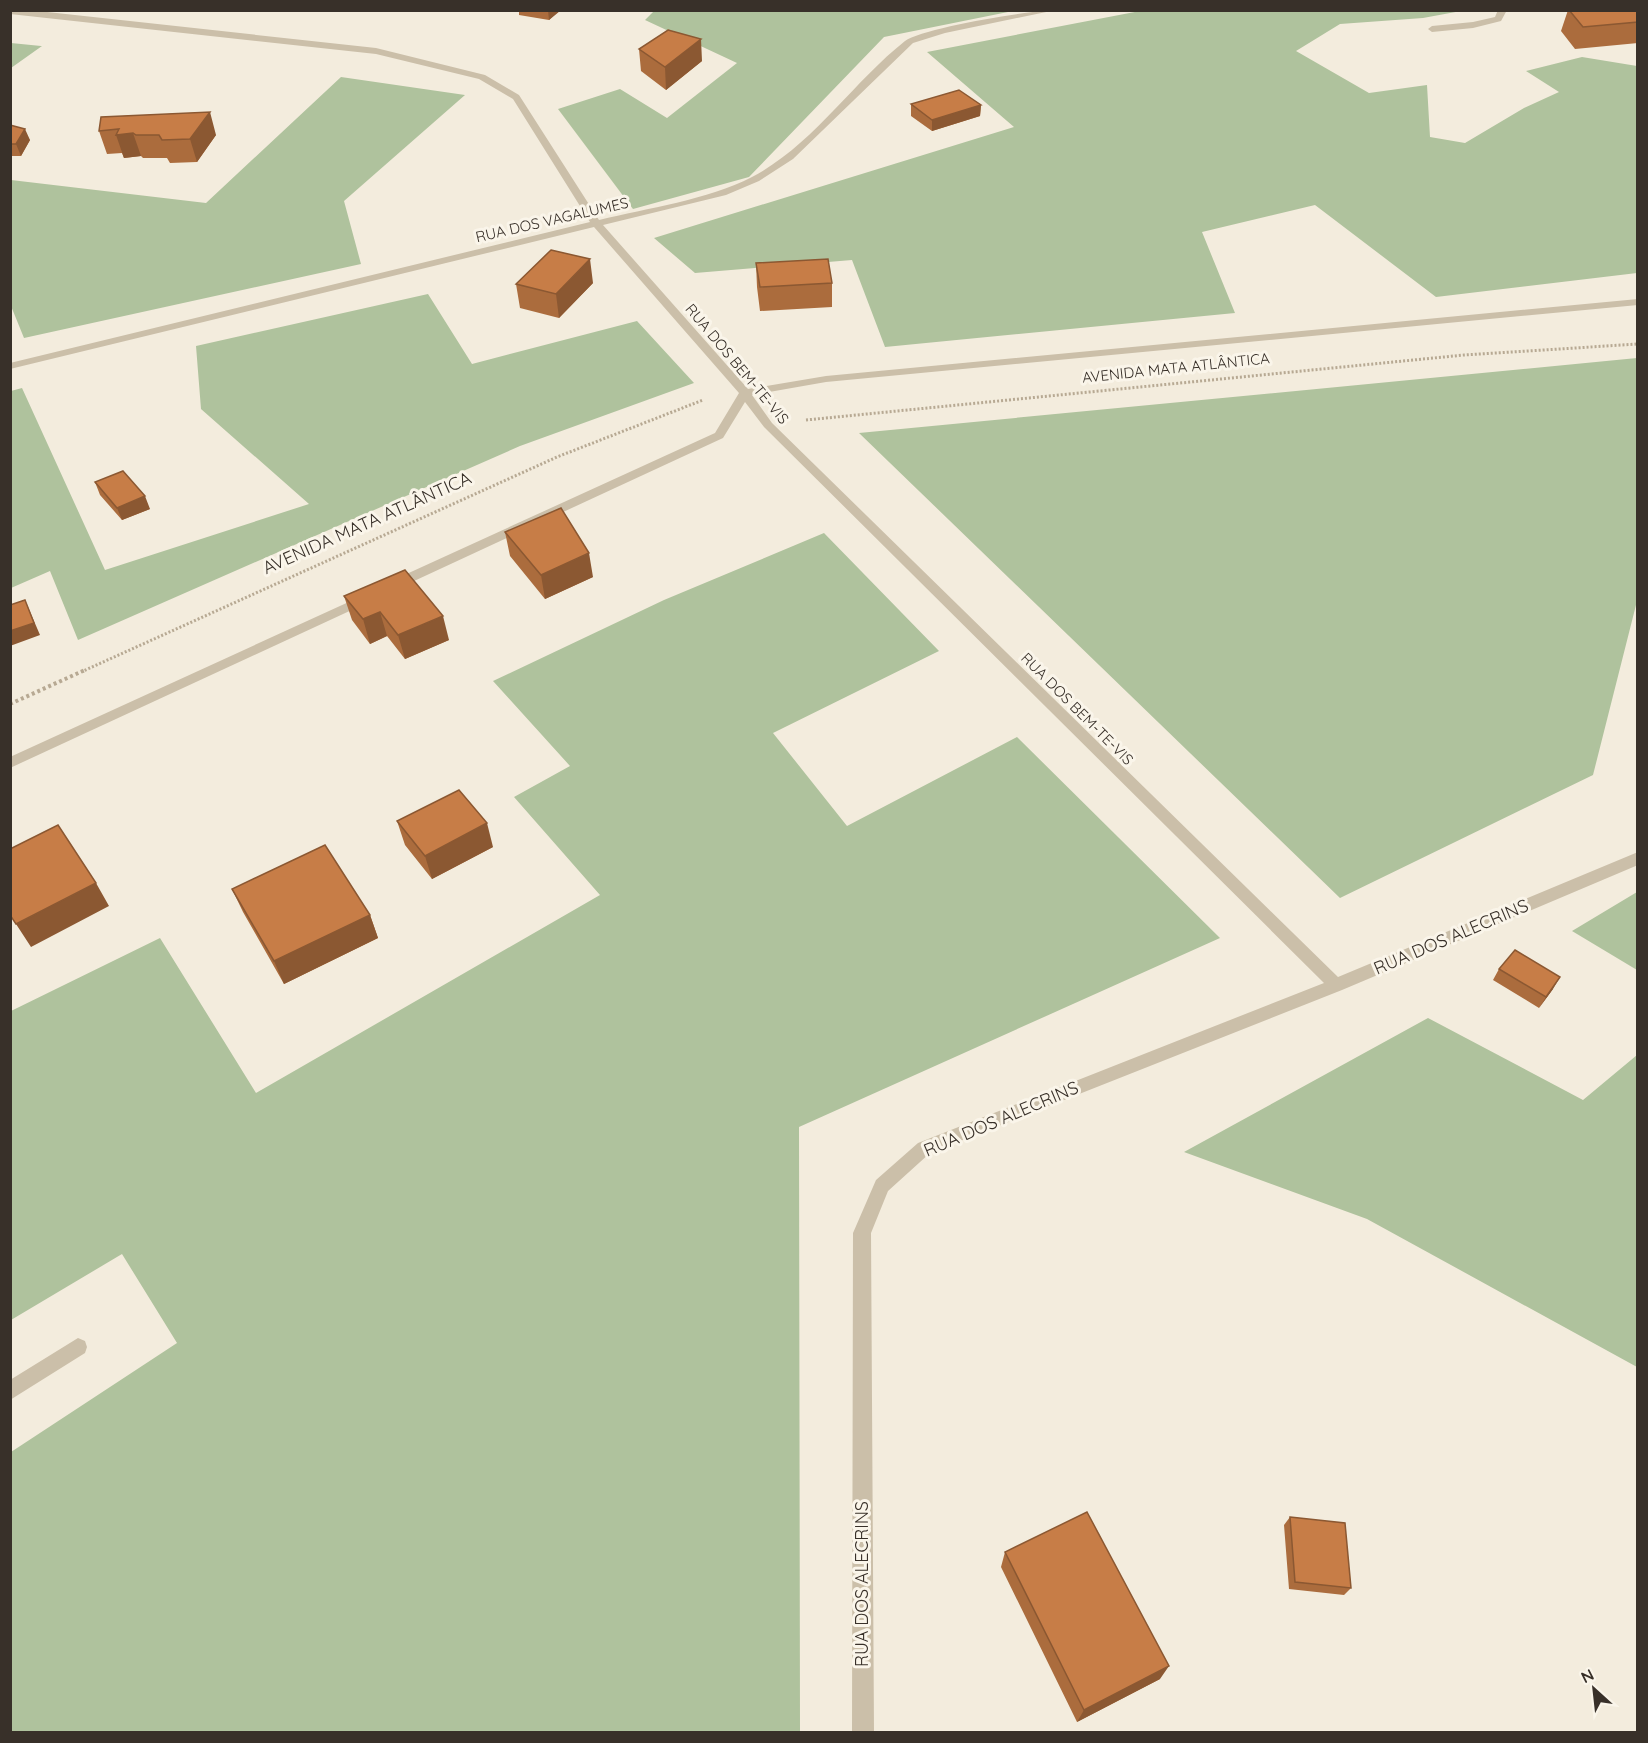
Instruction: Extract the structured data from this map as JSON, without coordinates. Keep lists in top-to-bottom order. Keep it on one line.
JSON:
{"streets":{"street":["RUA DOS VAGALUMES","RUA DOS BEM-TE-VIS","AVENIDA MATA ATLÂNTICA","RUA DOS ALECRINS"]},"crossings":[["RUA DOS VAGALUMES","RUA DOS BEM-TE-VIS"],["RUA DOS BEM-TE-VIS","AVENIDA MATA ATLÂNTICA"],["RUA DOS BEM-TE-VIS","RUA DOS ALECRINS"]],"north":"top left"}
